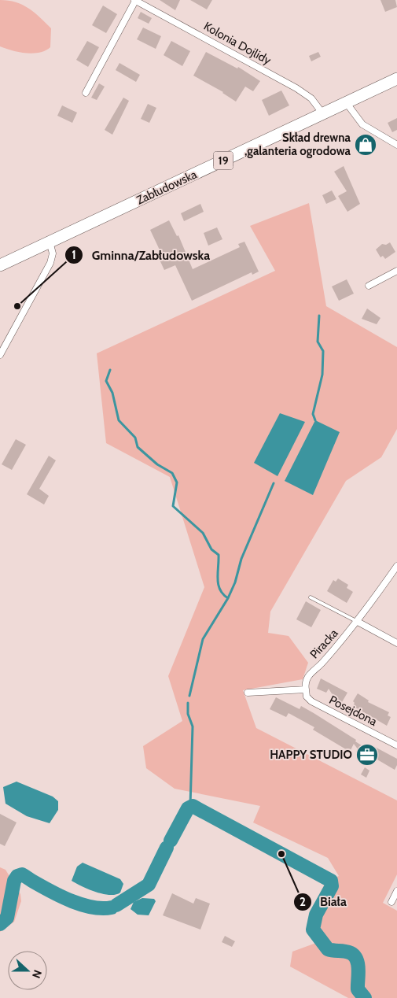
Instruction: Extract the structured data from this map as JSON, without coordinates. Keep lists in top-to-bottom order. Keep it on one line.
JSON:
{"streets":{"highway":["19","Zabłudowska"],"street":["Kolonia Dojlidy","Piracka","Posejdona"]},"crossings":[["Kolonia Dojlidy","Zabłudowska"],["Piracka","Posejdona"]],"places":{"shop":["Skład drewna ,galanteria ogrodowa"],"other":["Gminna/Zabłudowska","Biała"],"office":["HAPPY STUDIO"]},"north":"right"}
